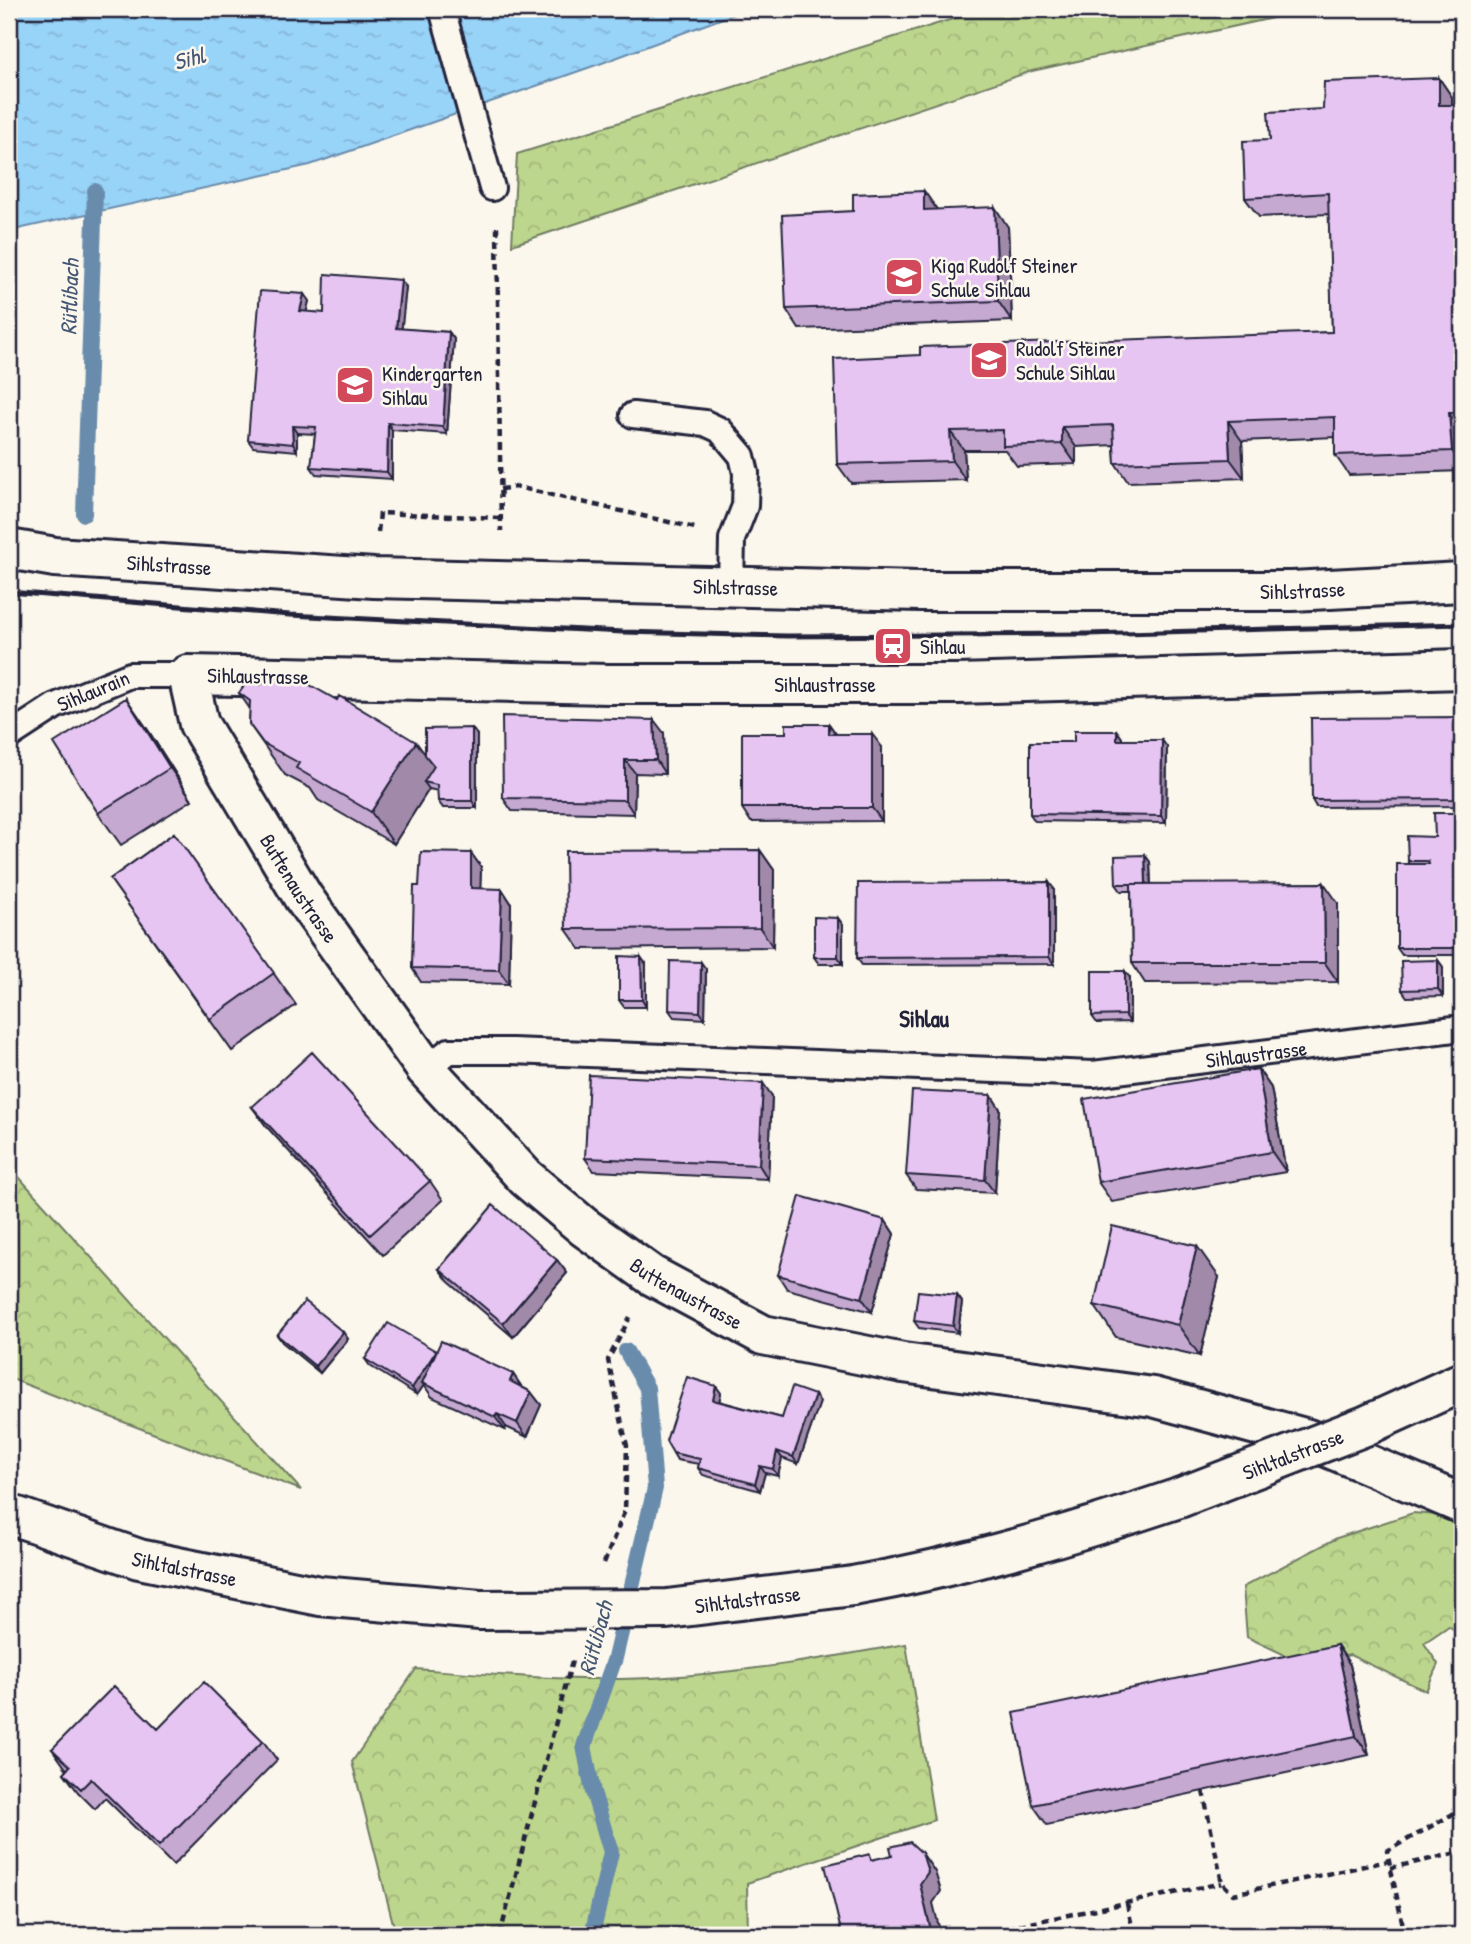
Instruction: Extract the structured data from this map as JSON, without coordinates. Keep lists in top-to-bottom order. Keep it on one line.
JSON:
{"streets":{"street":["Sihlstrasse","Sihlaustrasse","Buttenaustrasse","Sihltalstrasse"],"lane":["Sihlaurain"]},"crossings":[["Sihlaustrasse","Sihlaurain"],["Sihlaustrasse","Buttenaustrasse"],["Sihlaurain","Buttenaustrasse"]],"districts":["Sihlau"],"water":["Sihl","Rütlibach"],"places":{"school or university":["Kiga Rudolf Steiner Schule Sihlau","Rudolf Steiner Schule Sihlau","Kindergarten Sihlau"],"station":["Sihlau"]}}
